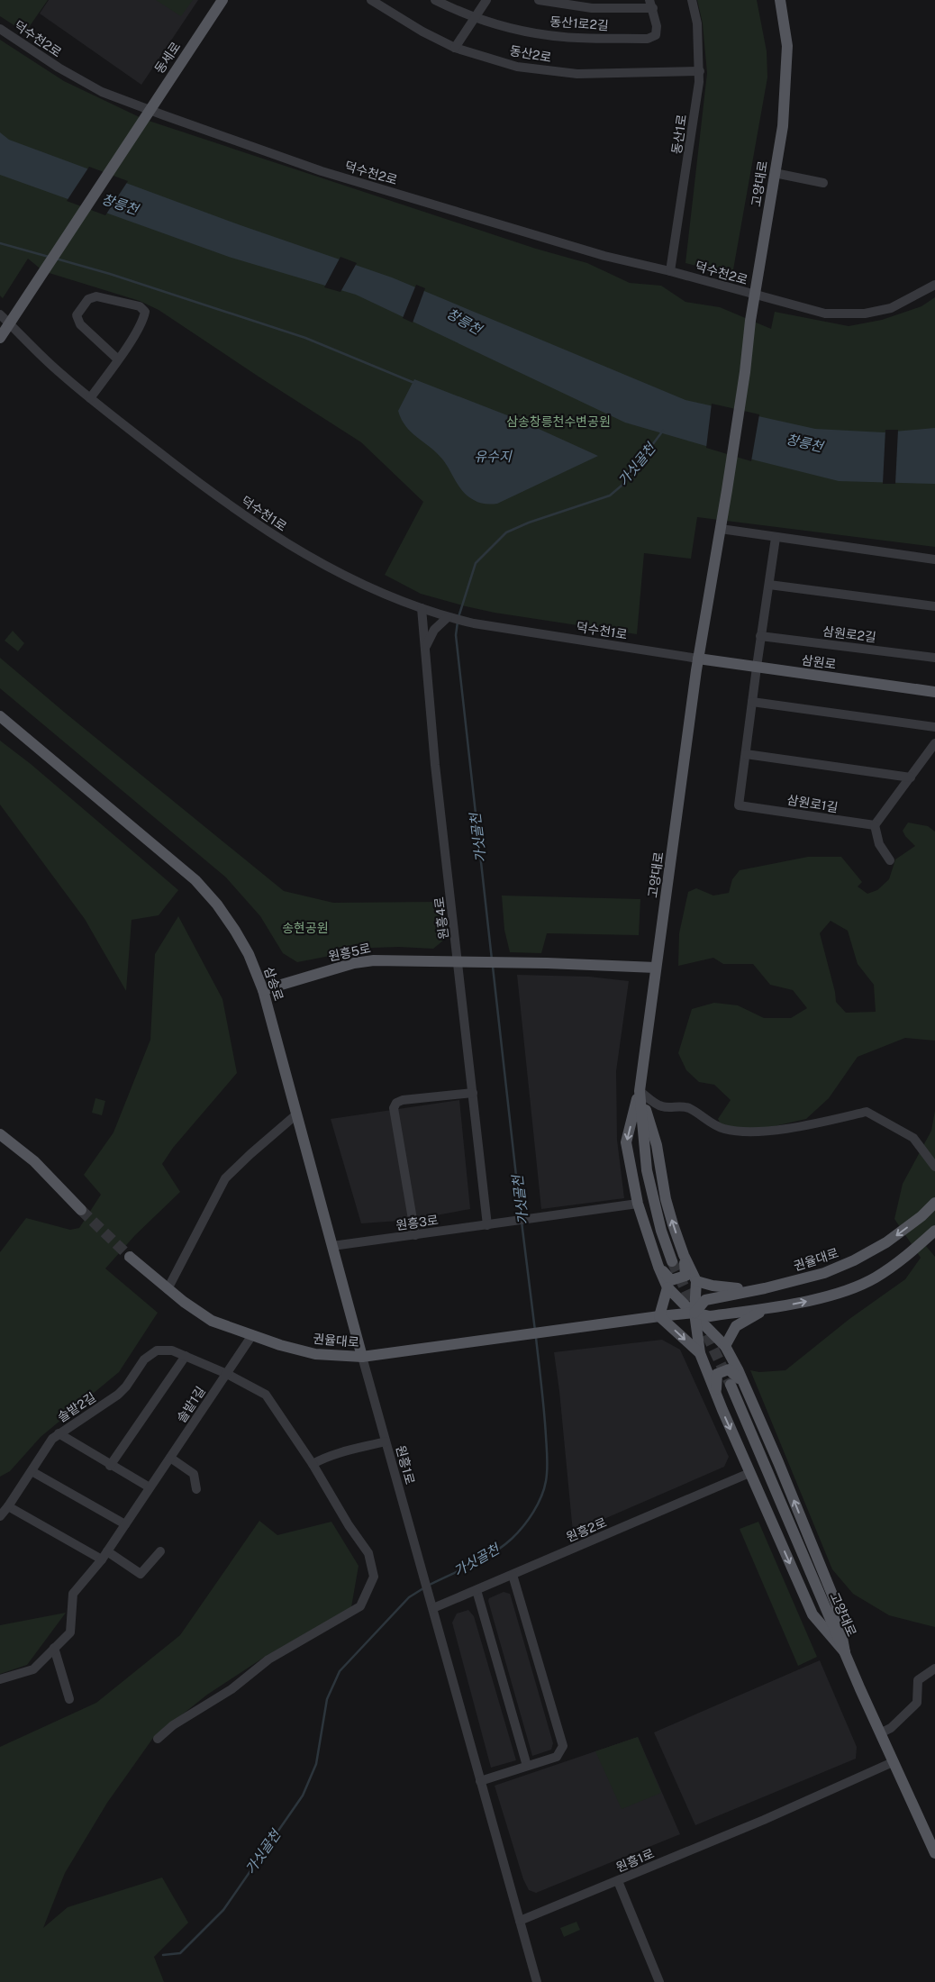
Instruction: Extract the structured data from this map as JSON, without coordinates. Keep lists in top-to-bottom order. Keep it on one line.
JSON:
{"streets":{"main road":["동세로","고양대로","삼원로","원흥5로","삼송로","권율대로"],"street":["동산1로2길","덕수천2로","동산2로","동산1로","덕수천1로","삼원로2길","삼원로1길","원흥4로","원흥3로","솔밭1길","솔밭2길","원흥1로","원흥2로"]},"crossings":[["덕수천2로","동세로"],["덕수천2로","동산1로"],["덕수천2로","고양대로"],["동산2로","동산1로"],["동세로","덕수천1로"],["고양대로","덕수천1로"],["고양대로","삼원로"],["고양대로","원흥5로"],["고양대로","원흥1로"],["덕수천1로","삼원로"],["덕수천1로","원흥4로"],["삼원로","삼원로1길"],["원흥4로","원흥5로"],["원흥4로","원흥3로"],["원흥5로","삼송로"],["삼송로","원흥3로"],["삼송로","권율대로"],["삼송로","원흥1로"],["권율대로","솔밭1길"],["권율대로","원흥1로"],["솔밭1길","솔밭2길"],["원흥1로","원흥2로"]],"water":["창릉천","유수지","가싯골천"],"parks":["삼송창릉천수변공원","송현공원"]}
